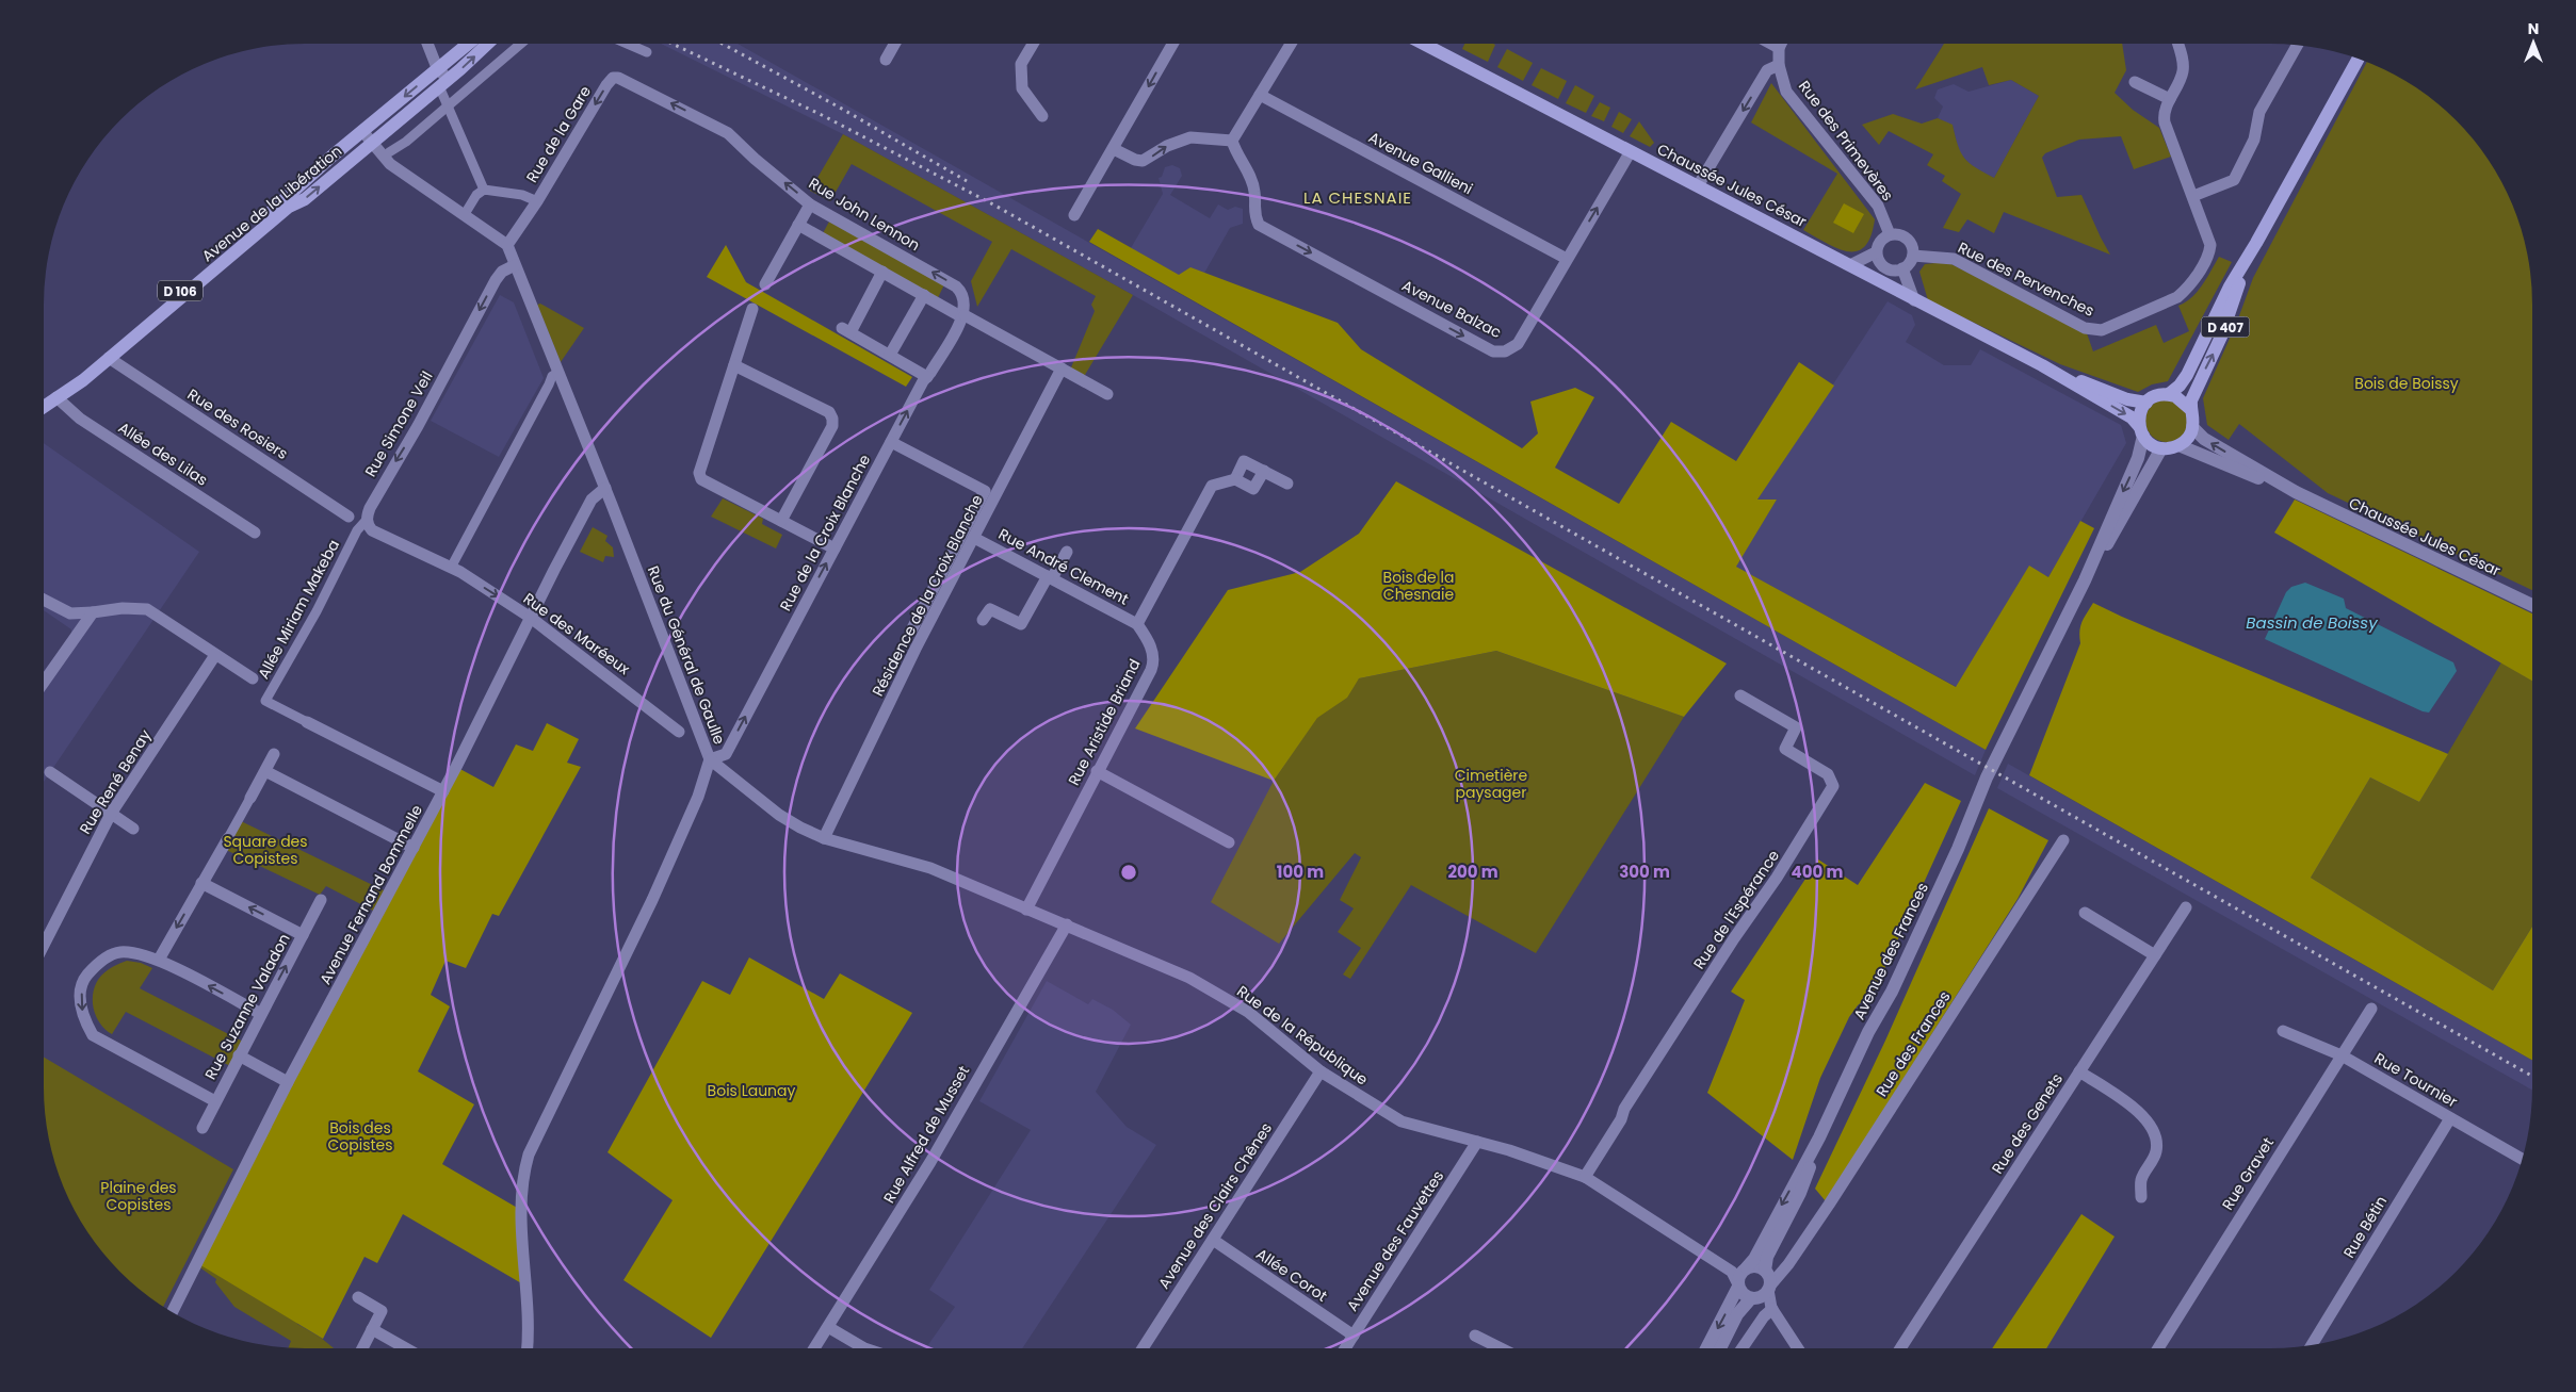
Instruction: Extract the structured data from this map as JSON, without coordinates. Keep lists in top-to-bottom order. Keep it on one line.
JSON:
{"streets":{"main road":["Chaussée Jules César","Avenue de la Libération","D 106","D 407","Avenue des Frances"],"street":["Rue de la Gare","Rue des Primevères","Avenue Gallieni","Rue John Lennon","Rue des Pervenches","Avenue Balzac","Rue des Rosiers","Rue Simone Veil","Allée des Lilas","Rue de la Croix Blanche","Rue André Clement","Résidence de la Croix Blanche","Allée Miriam Makeba","Rue des Maréeux","Rue du Général de Gaulle","Rue Aristide Briand","Rue René Benay","Avenue Fernand Bommelle","Rue de l'Espérance","Rue Suzanne Valadon","Rue de la République","Rue des Frances","Rue Tournier","Rue des Genets","Rue Alfred de Musset","Rue Gravet","Avenue des Clairs Chênes","Rue Bétin","Avenue des Fauvettes","Allée Corot"]},"crossings":[["Rue de la Gare","Rue John Lennon"],["Rue de la Gare","Rue du Général de Gaulle"],["Rue des Primevères","Rue des Pervenches"],["Avenue Gallieni","Avenue Balzac"],["Chaussée Jules César","Avenue Balzac"],["Chaussée Jules César","D 407"],["Avenue de la Libération","Rue des Rosiers"],["Avenue de la Libération","Allée des Lilas"],["Rue John Lennon","Rue de la Croix Blanche"],["Rue Simone Veil","Allée Miriam Makeba"],["Rue Simone Veil","Rue du Général de Gaulle"],["Rue de la Croix Blanche","Rue du Général de Gaulle"],["Rue de la Croix Blanche","Rue de la République"],["Rue André Clement","Résidence de la Croix Blanche"],["Rue André Clement","Rue Aristide Briand"],["Résidence de la Croix Blanche","Rue de la République"],["Rue des Maréeux","Avenue Fernand Bommelle"],["Rue du Général de Gaulle","Avenue Fernand Bommelle"],["Rue du Général de Gaulle","Rue de la République"],["Rue Aristide Briand","Rue de la République"],["Rue de l'Espérance","Rue de la République"],["Avenue des Frances","Rue de la République"],["Avenue des Frances","Rue des Frances"],["Rue de la République","Rue des Frances"],["Rue de la République","Rue Alfred de Musset"],["Rue de la République","Avenue des Clairs Chênes"],["Rue de la République","Avenue des Fauvettes"],["Rue Tournier","Rue Gravet"],["Rue Tournier","Rue Bétin"],["Avenue des Clairs Chênes","Allée Corot"],["Avenue des Fauvettes","Allée Corot"]],"one_way":["Rue de la Gare","Rue de la Croix Blanche"],"districts":["LA CHESNAIE"],"water":["Bassin de Boissy"],"parks":["Bois de Boissy","Bois de la Chesnaie","Cimetière paysager","Square des Copistes","Bois Launay","Bois des Copistes","Plaine des Copistes"],"north":"top","rings":["100 m","200 m","300 m","400 m"]}
